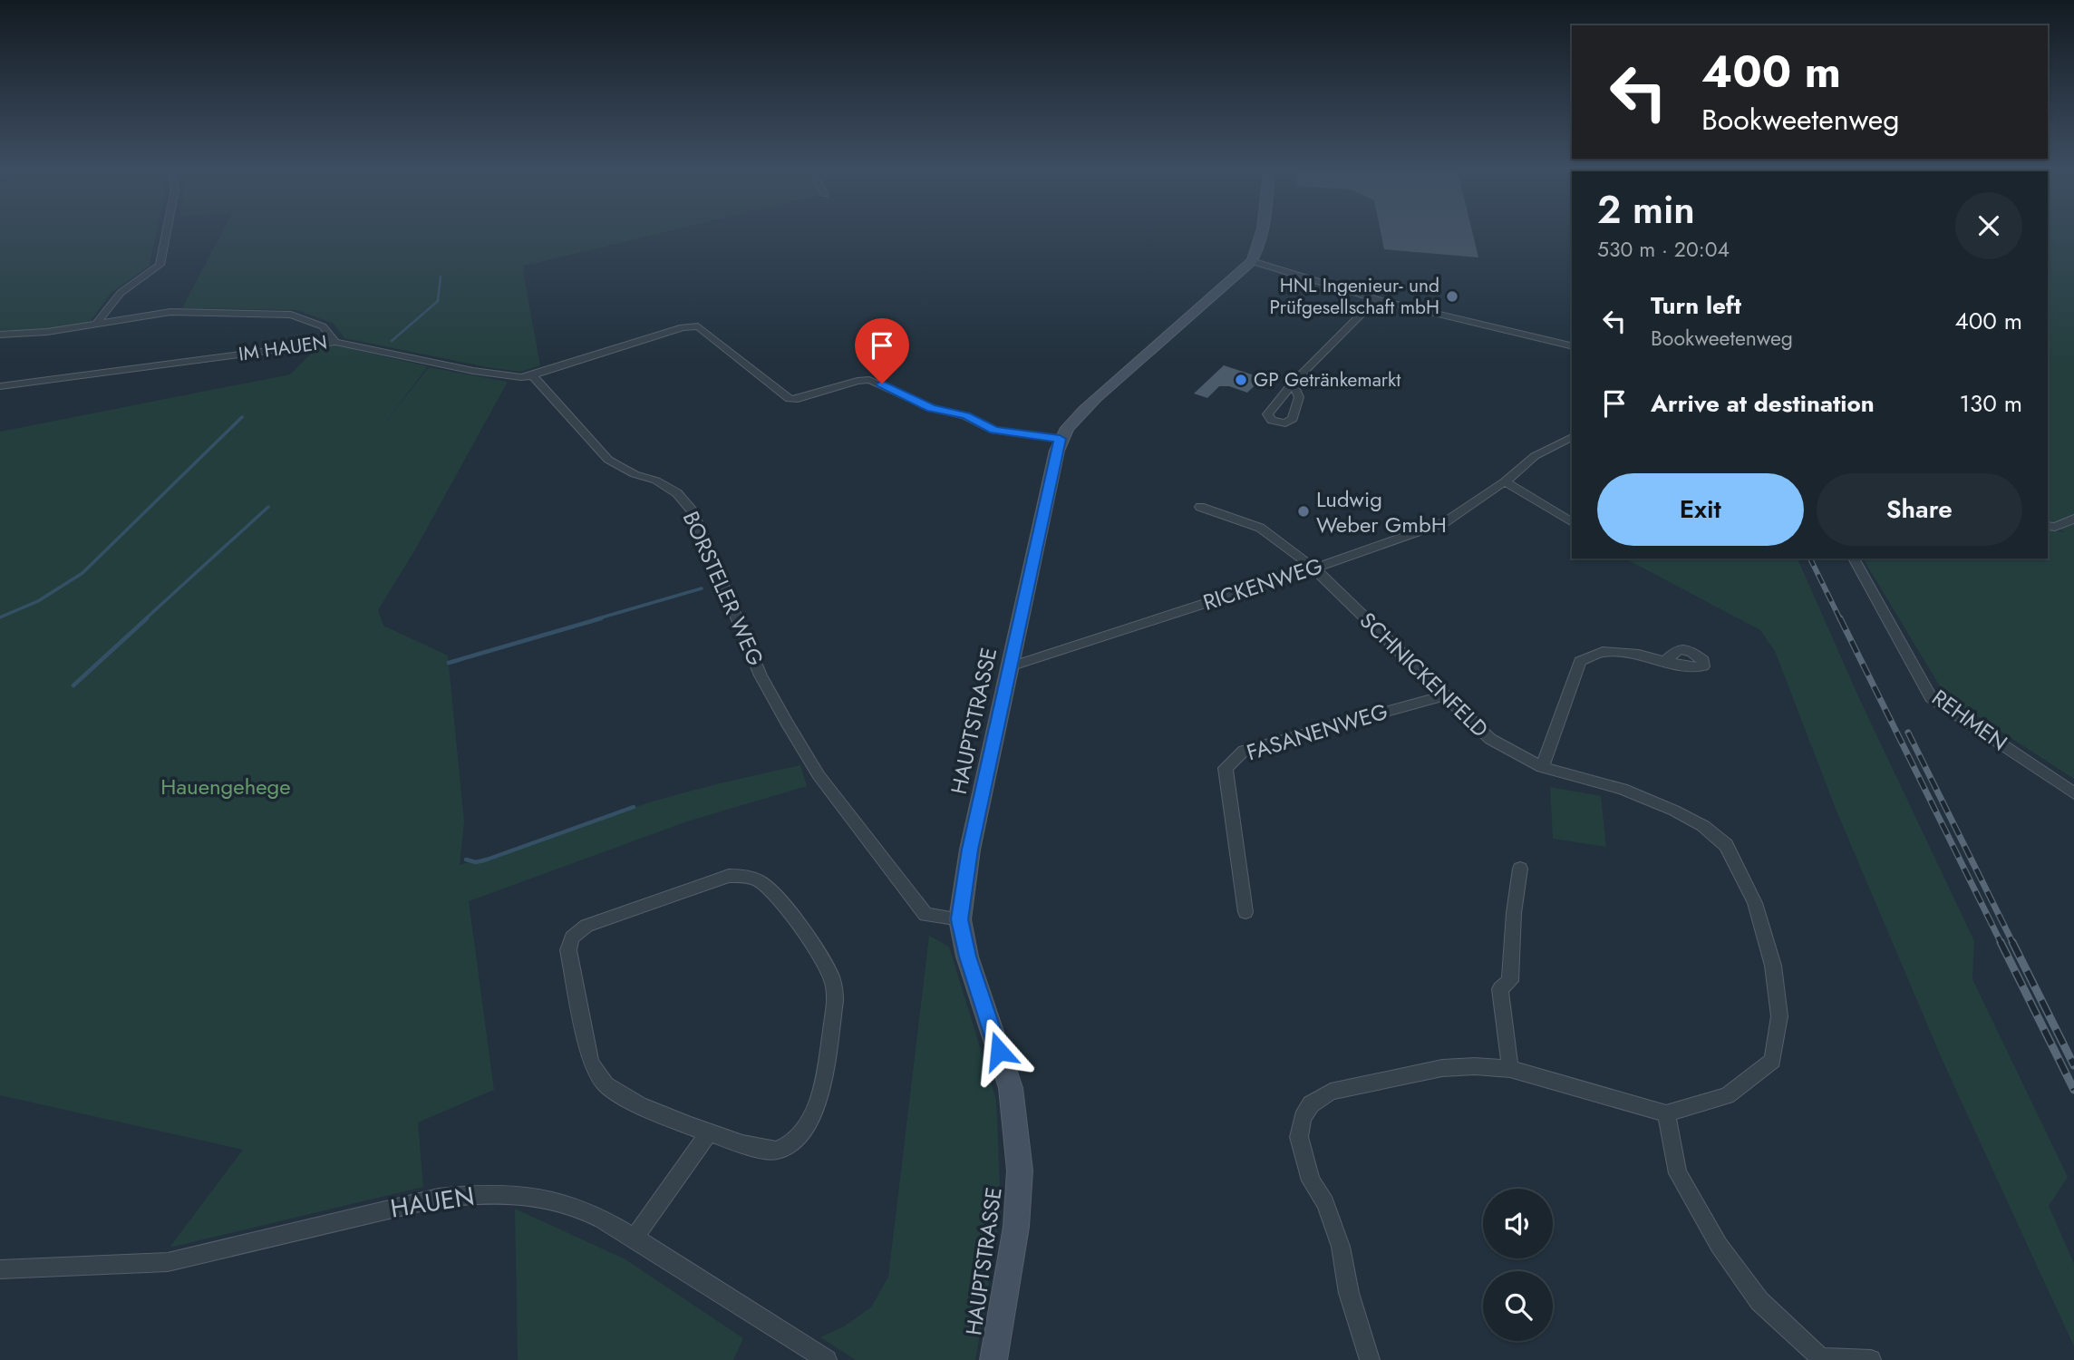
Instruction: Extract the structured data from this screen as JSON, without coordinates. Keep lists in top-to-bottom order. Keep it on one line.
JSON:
{"streets":{"main road":["HAUPTSTRASSE"],"street":["IM HAUEN","RICKENWEG","BORSTELER WEG","SCHNICKENFELD","REHMEN","FASANENWEG","HAUEN"]},"crossings":[["RICKENWEG","SCHNICKENFELD"],["RICKENWEG","HAUPTSTRASSE"],["BORSTELER WEG","HAUPTSTRASSE"],["SCHNICKENFELD","FASANENWEG"]],"parks":["Hauengehege"],"places":["HNL Ingenieur- und Prüfgesellschaft mbH","GP Getränkemarkt","Ludwig Weber GmbH"],"page":{"turn":["400 m","Bookweetenweg"],"heading":["2 min","530 m · 20:04"],"list":[{"name":"Turn left","note":"Bookweetenweg","value":"400 m"},{"name":"Arrive at destination","value":"130 m"}],"buttons":["Exit","Share"]}}
